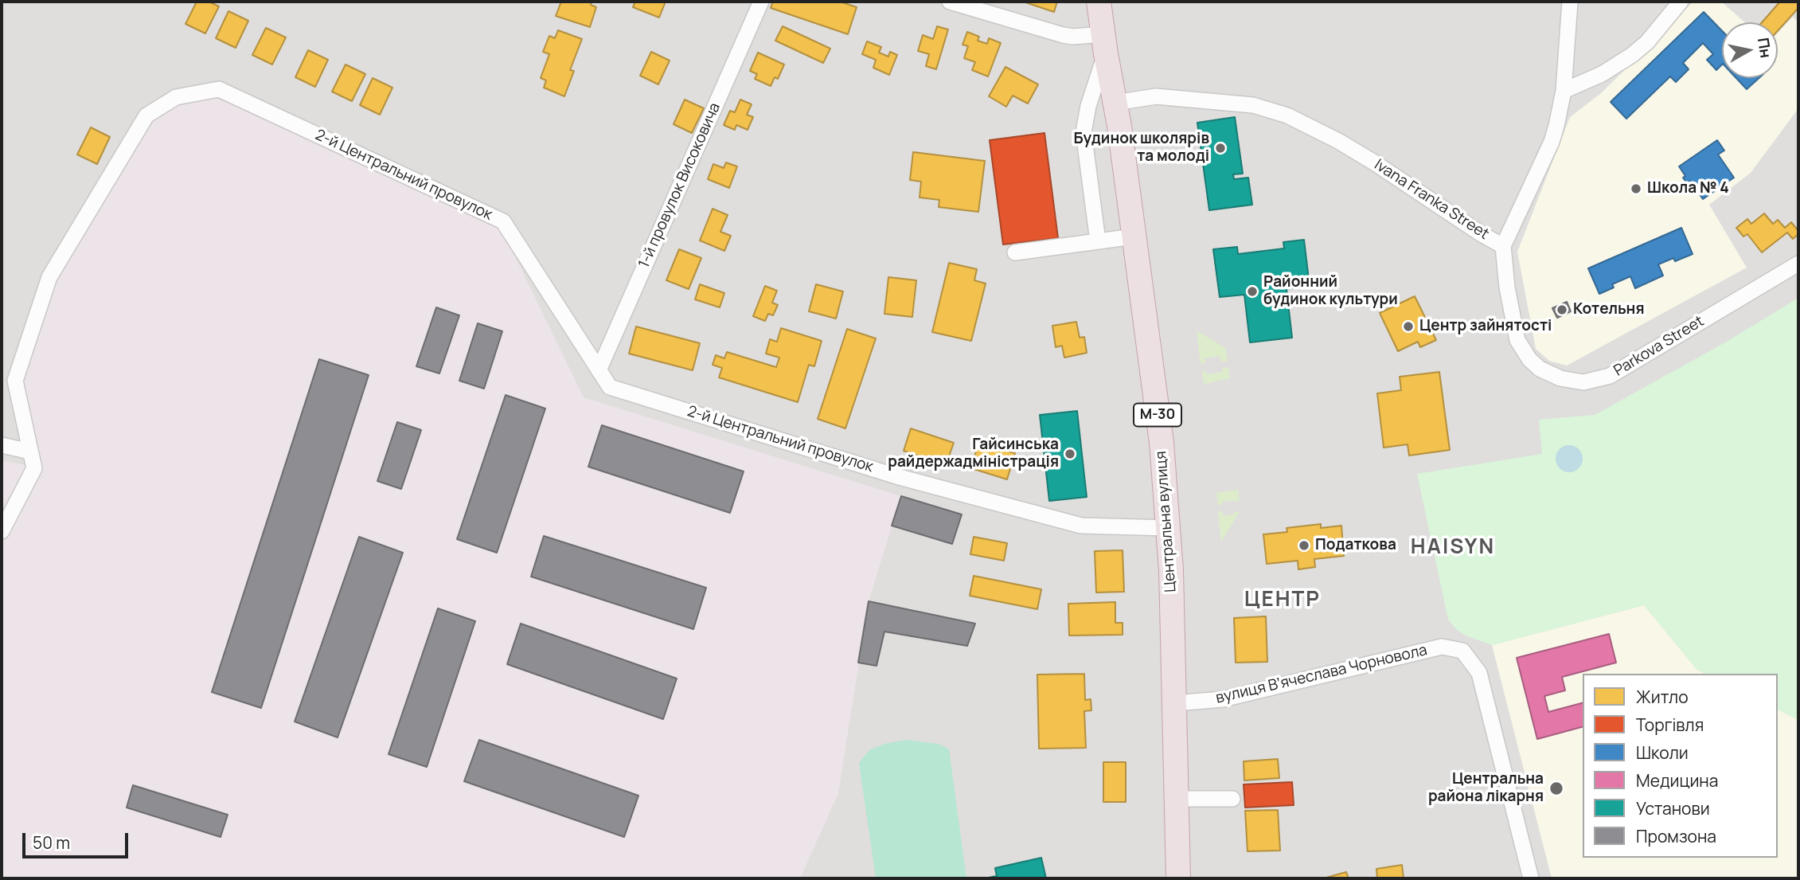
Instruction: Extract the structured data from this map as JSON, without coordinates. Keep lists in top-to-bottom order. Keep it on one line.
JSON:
{"streets":{"highway":["М-30","Центральна вулиця"],"street":["2-й Центральний провулок","1-й провулок Високовича","Ivana Franka Street","Parkova Street","вулиця Вʼячеслава Чорновола"]},"crossings":[["2-й Центральний провулок","1-й провулок Високовича"],["2-й Центральний провулок","Центральна вулиця"],["Ivana Franka Street","Parkova Street"],["Ivana Franka Street","Центральна вулиця"],["Центральна вулиця","вулиця Вʼячеслава Чорновола"]],"districts":["HAISYN","ЦЕНТР"],"places":["Будинок школярів та молоді","Школа № 4","Районний будинок культури","Котельня","Центр зайнятості","Гайсинська райдержадміністрація","Податкова","Центральна района лікарня"],"legend":["Житло","Торгівля","Школи","Медицина","Установи","Промзона"],"scale_bar":"50 m","north":"right"}
